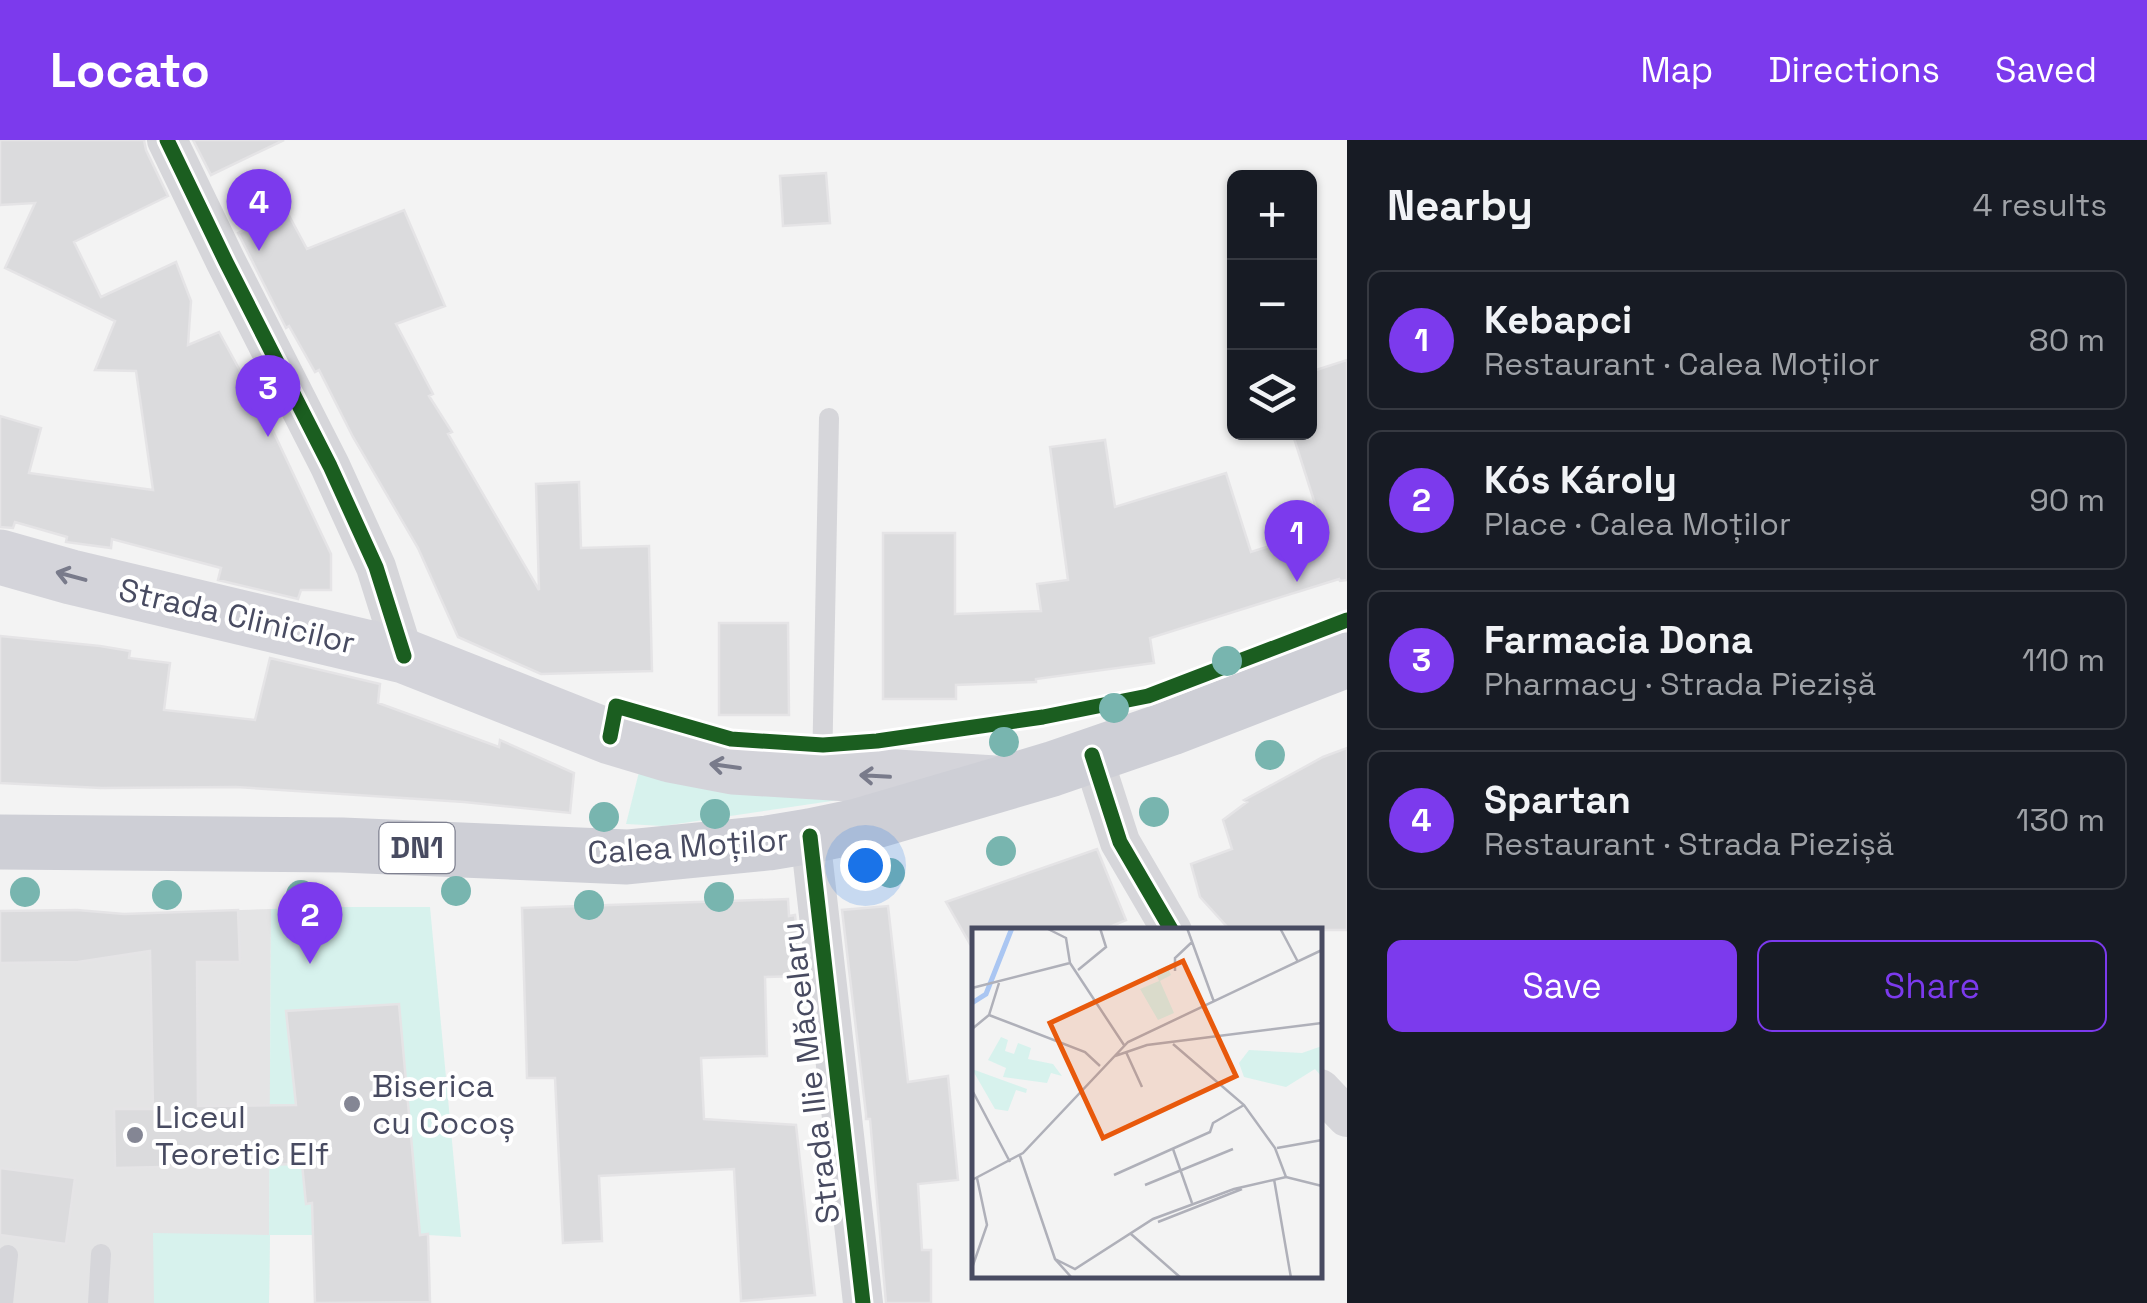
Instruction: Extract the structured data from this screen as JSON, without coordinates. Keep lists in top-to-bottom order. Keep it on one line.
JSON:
{"streets":{"main road":["Strada Clinicilor","Calea Moților","DN1"],"street":["Strada Ilie Măcelaru"]},"crossings":[["Strada Clinicilor","Calea Moților"],["Calea Moților","Strada Ilie Măcelaru"]],"one_way":["Strada Clinicilor"],"places":["Biserica cu Cocoș","Liceul Teoretic Elf"],"page":{"header":"Locato","nav":["Map","Directions","Saved"],"heading":["Nearby","4 results"],"pins":["4","3","1","2"],"map_buttons":["+","−"],"list":[{"mark":"1","name":"Kebapci","note":"Restaurant · Calea Moților","value":"80 m"},{"mark":"2","name":"Kós Károly","note":"Place · Calea Moților","value":"90 m"},{"mark":"3","name":"Farmacia Dona","note":"Pharmacy · Strada Piezișă","value":"110 m"},{"mark":"4","name":"Spartan","note":"Restaurant · Strada Piezișă","value":"130 m"}],"buttons":["Save","Share"]}}
